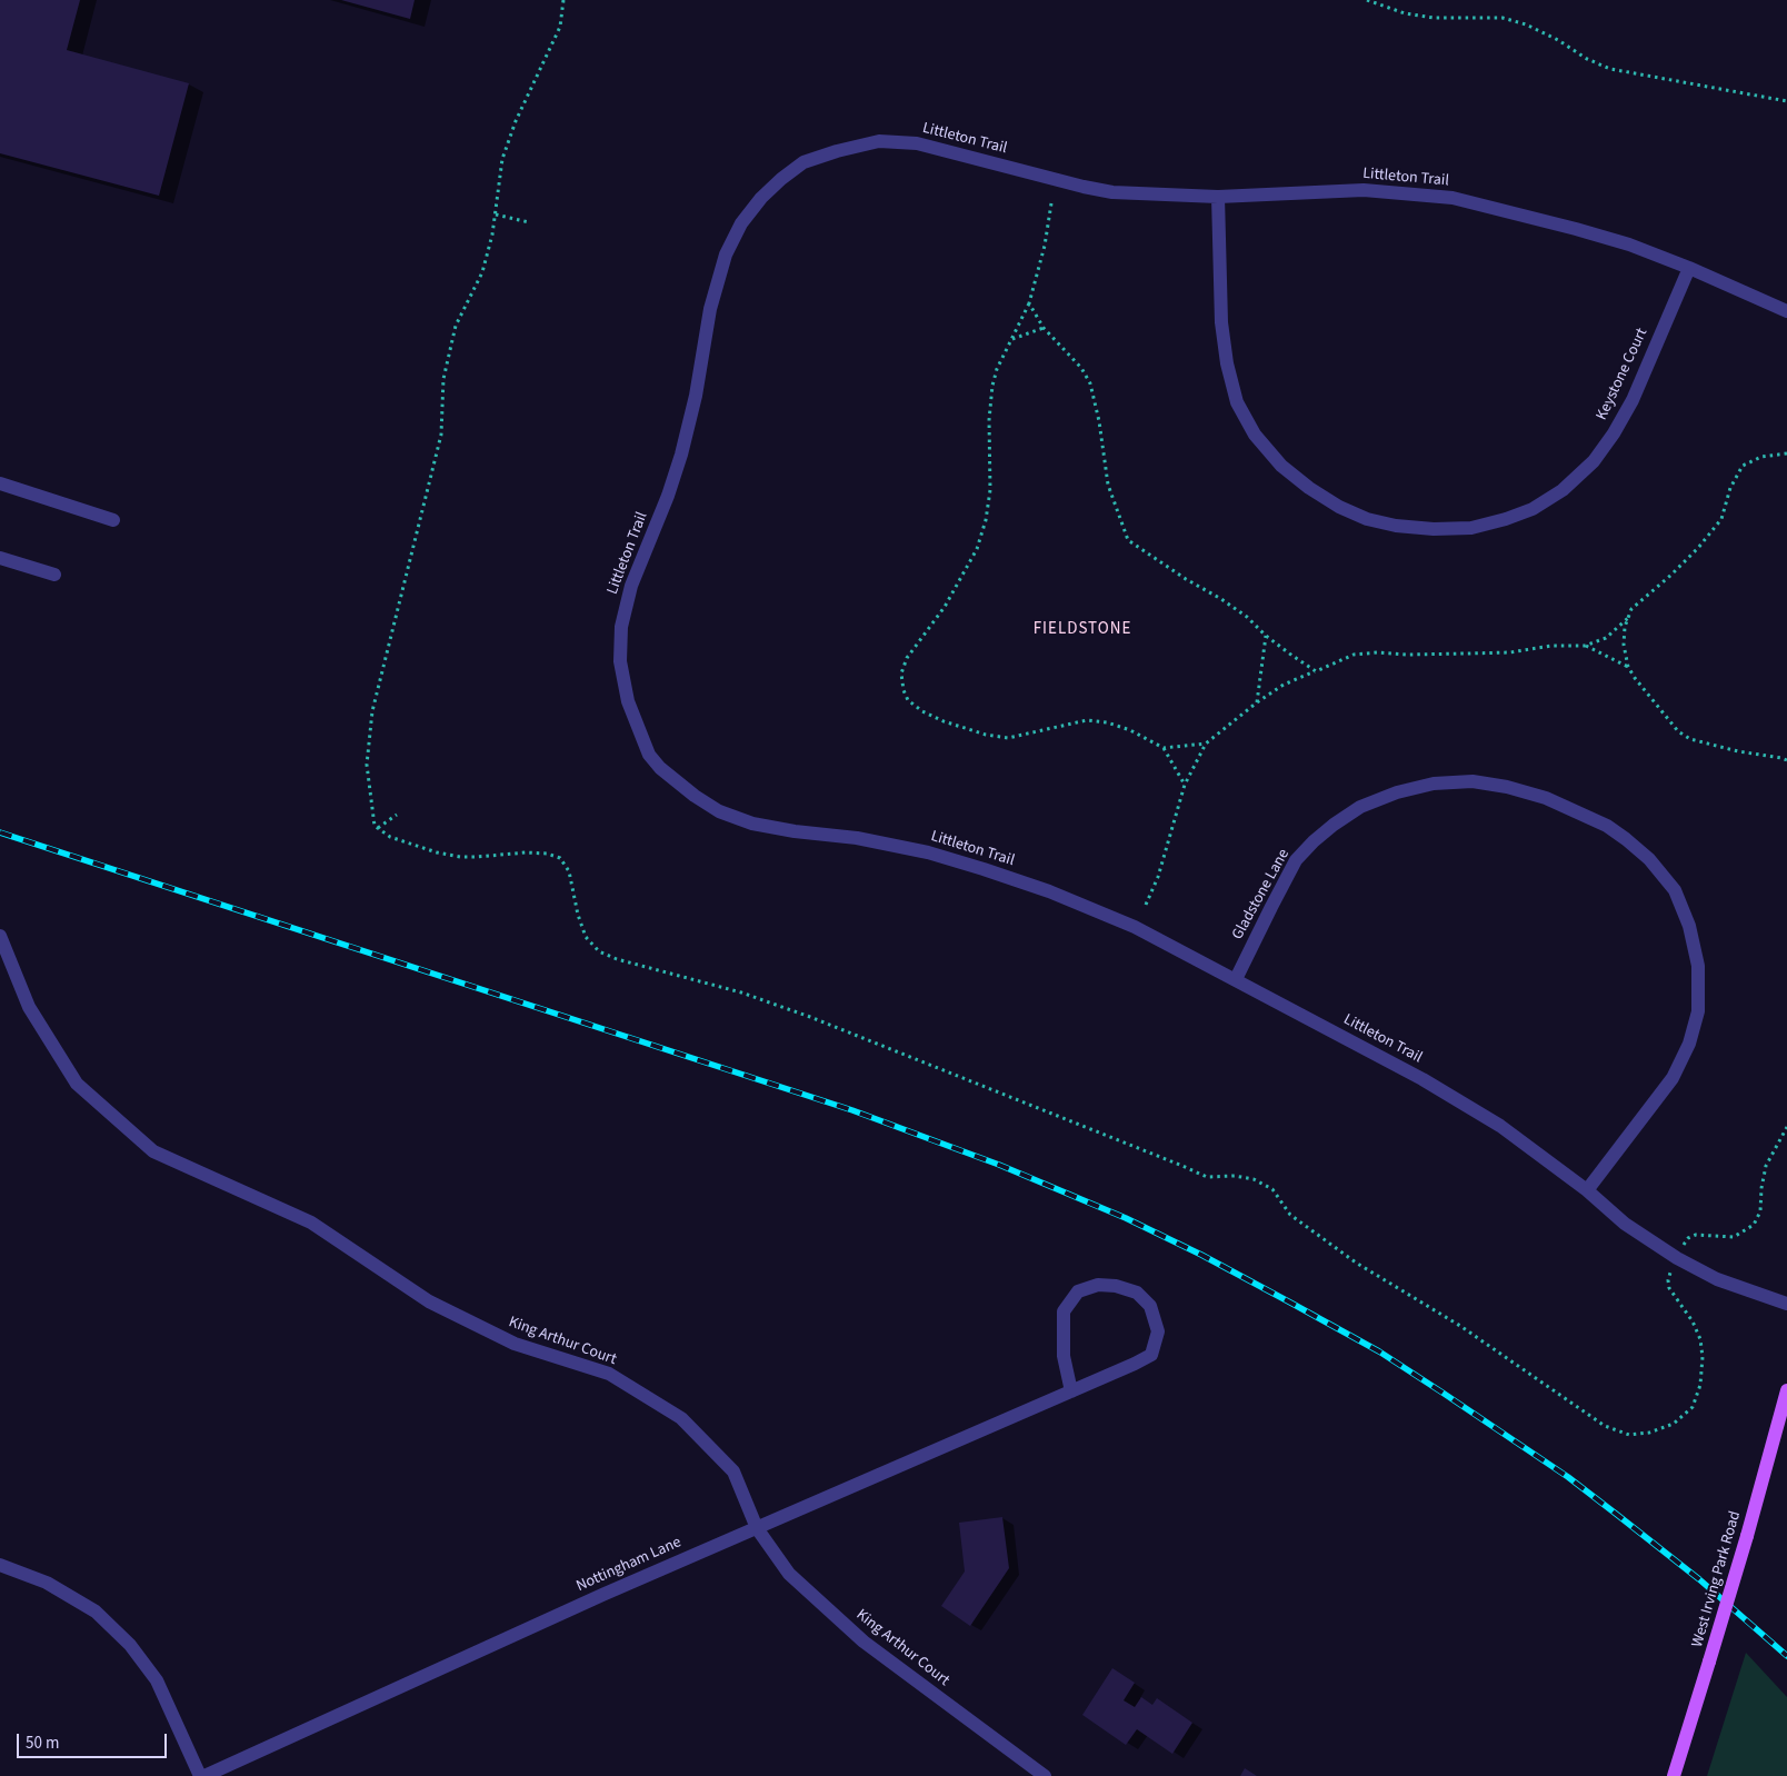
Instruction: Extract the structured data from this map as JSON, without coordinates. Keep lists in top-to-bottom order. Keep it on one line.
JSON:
{"streets":{"main road":["West Irving Park Road"],"street":["Littleton Trail","Keystone Court","Gladstone Lane","King Arthur Court","Nottingham Lane"]},"crossings":[["Littleton Trail","Keystone Court"],["Littleton Trail","Gladstone Lane"],["King Arthur Court","Nottingham Lane"]],"districts":["FIELDSTONE"],"scale_bar":"50 m"}
